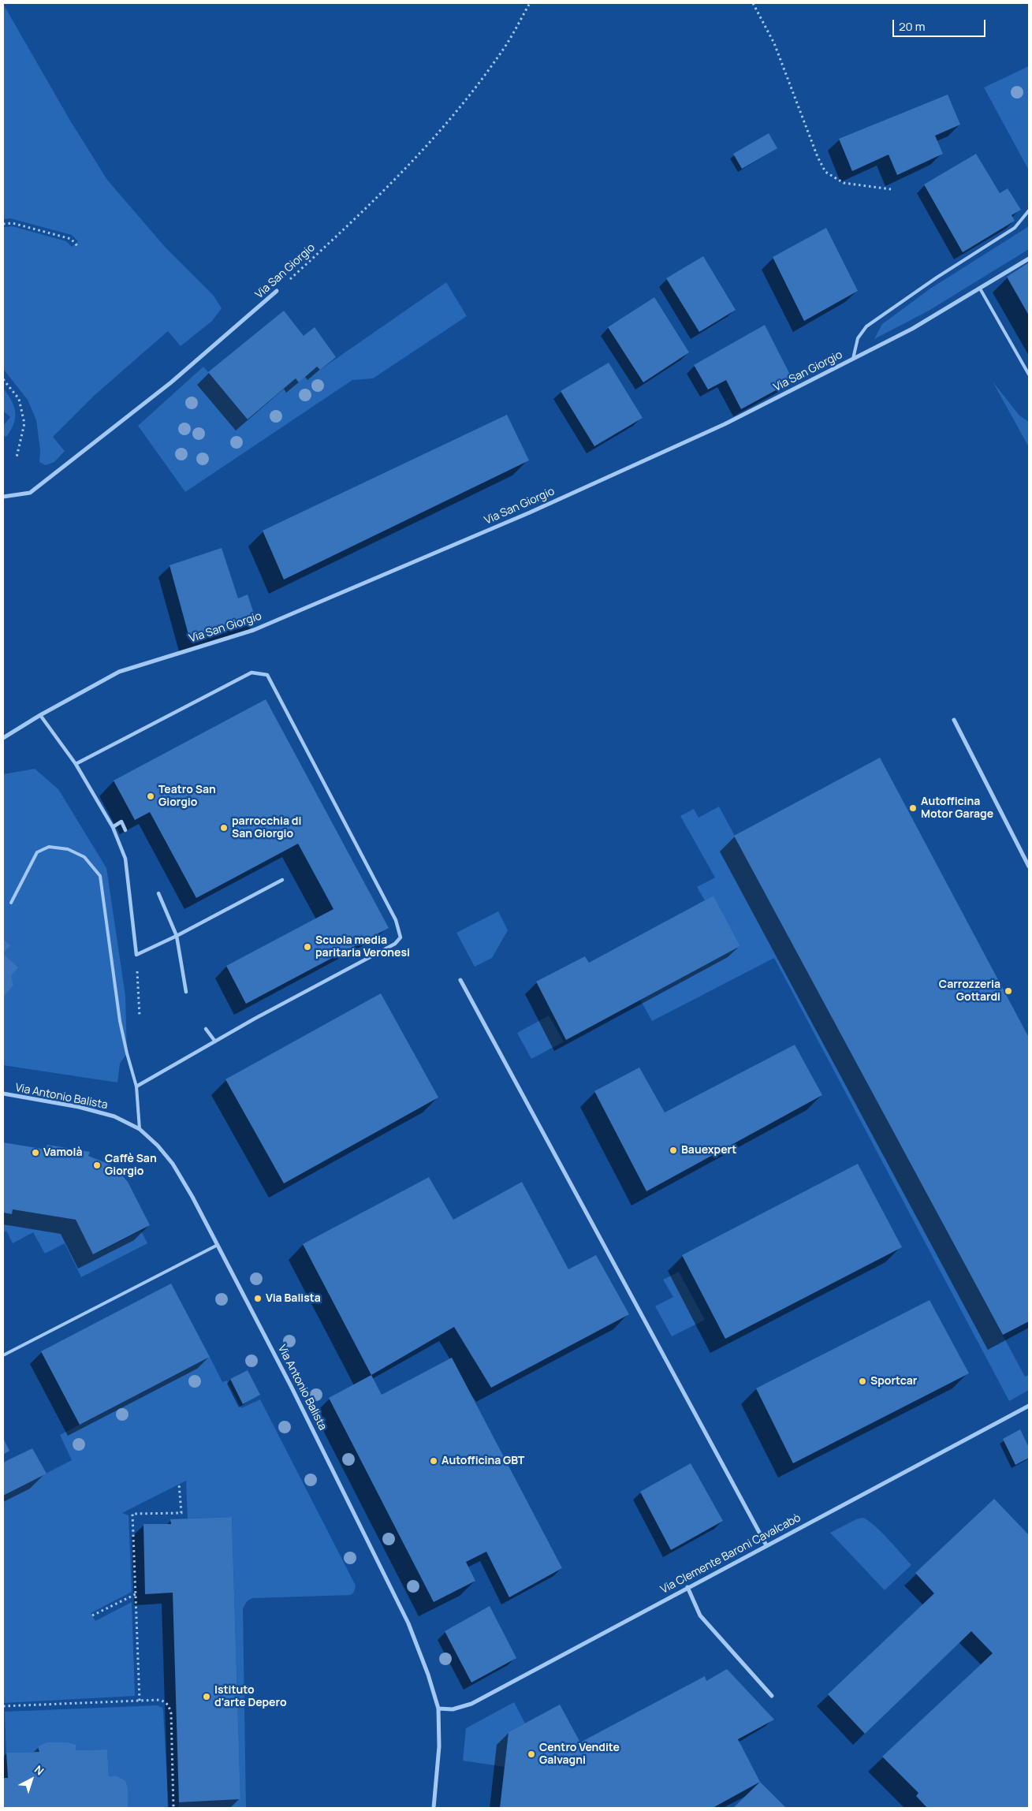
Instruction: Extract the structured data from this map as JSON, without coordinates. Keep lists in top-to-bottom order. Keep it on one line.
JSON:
{"streets":{"street":["Via San Giorgio","Via Antonio Balista","Via Clemente Baroni Cavalcabò"]},"crossings":[["Via Antonio Balista","Via Clemente Baroni Cavalcabò"]],"places":["Teatro San Giorgio","Autofficina Motor Garage","parrocchia di San Giorgio","Scuola media paritaria Veronesi","Carrozzeria Gottardi","Bauexpert","Vamolà","Caffè San Giorgio","Via Balista","Sportcar","Autofficina GBT","Istituto d'arte Depero","Centro Vendite Galvagni"],"scale_bar":"20 m","north":"top right"}
